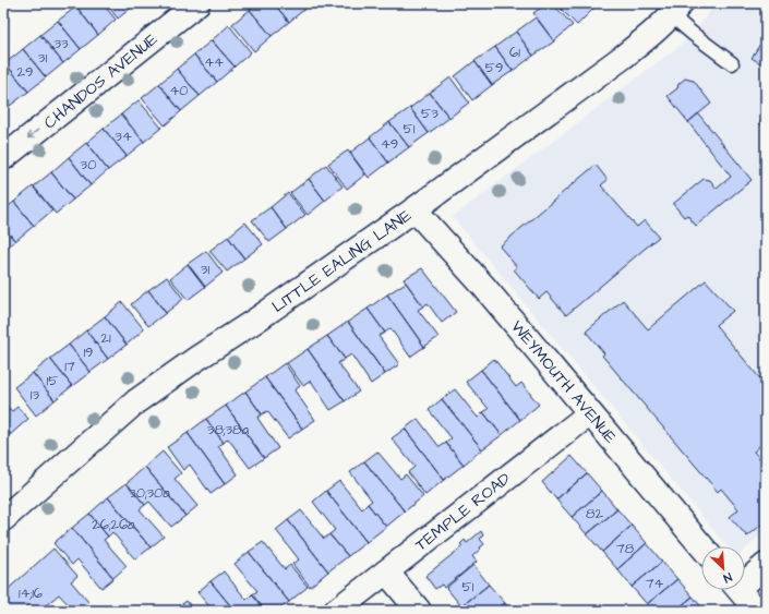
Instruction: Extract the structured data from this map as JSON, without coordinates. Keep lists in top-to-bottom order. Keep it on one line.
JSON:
{"streets":{"street":["CHANDOS AVENUE","LITTLE EALING LANE","WEYMOUTH AVENUE","TEMPLE ROAD"]},"crossings":[["LITTLE EALING LANE","WEYMOUTH AVENUE"],["WEYMOUTH AVENUE","TEMPLE ROAD"]],"one_way":["CHANDOS AVENUE"],"house_numbers":["33","61","31","44","59","29","40","53","51","34","49","30","31","21","19","17","15","13","38;38a","30;30a","82","26;26a","78","74","51","14;16"],"north":"bottom right"}
